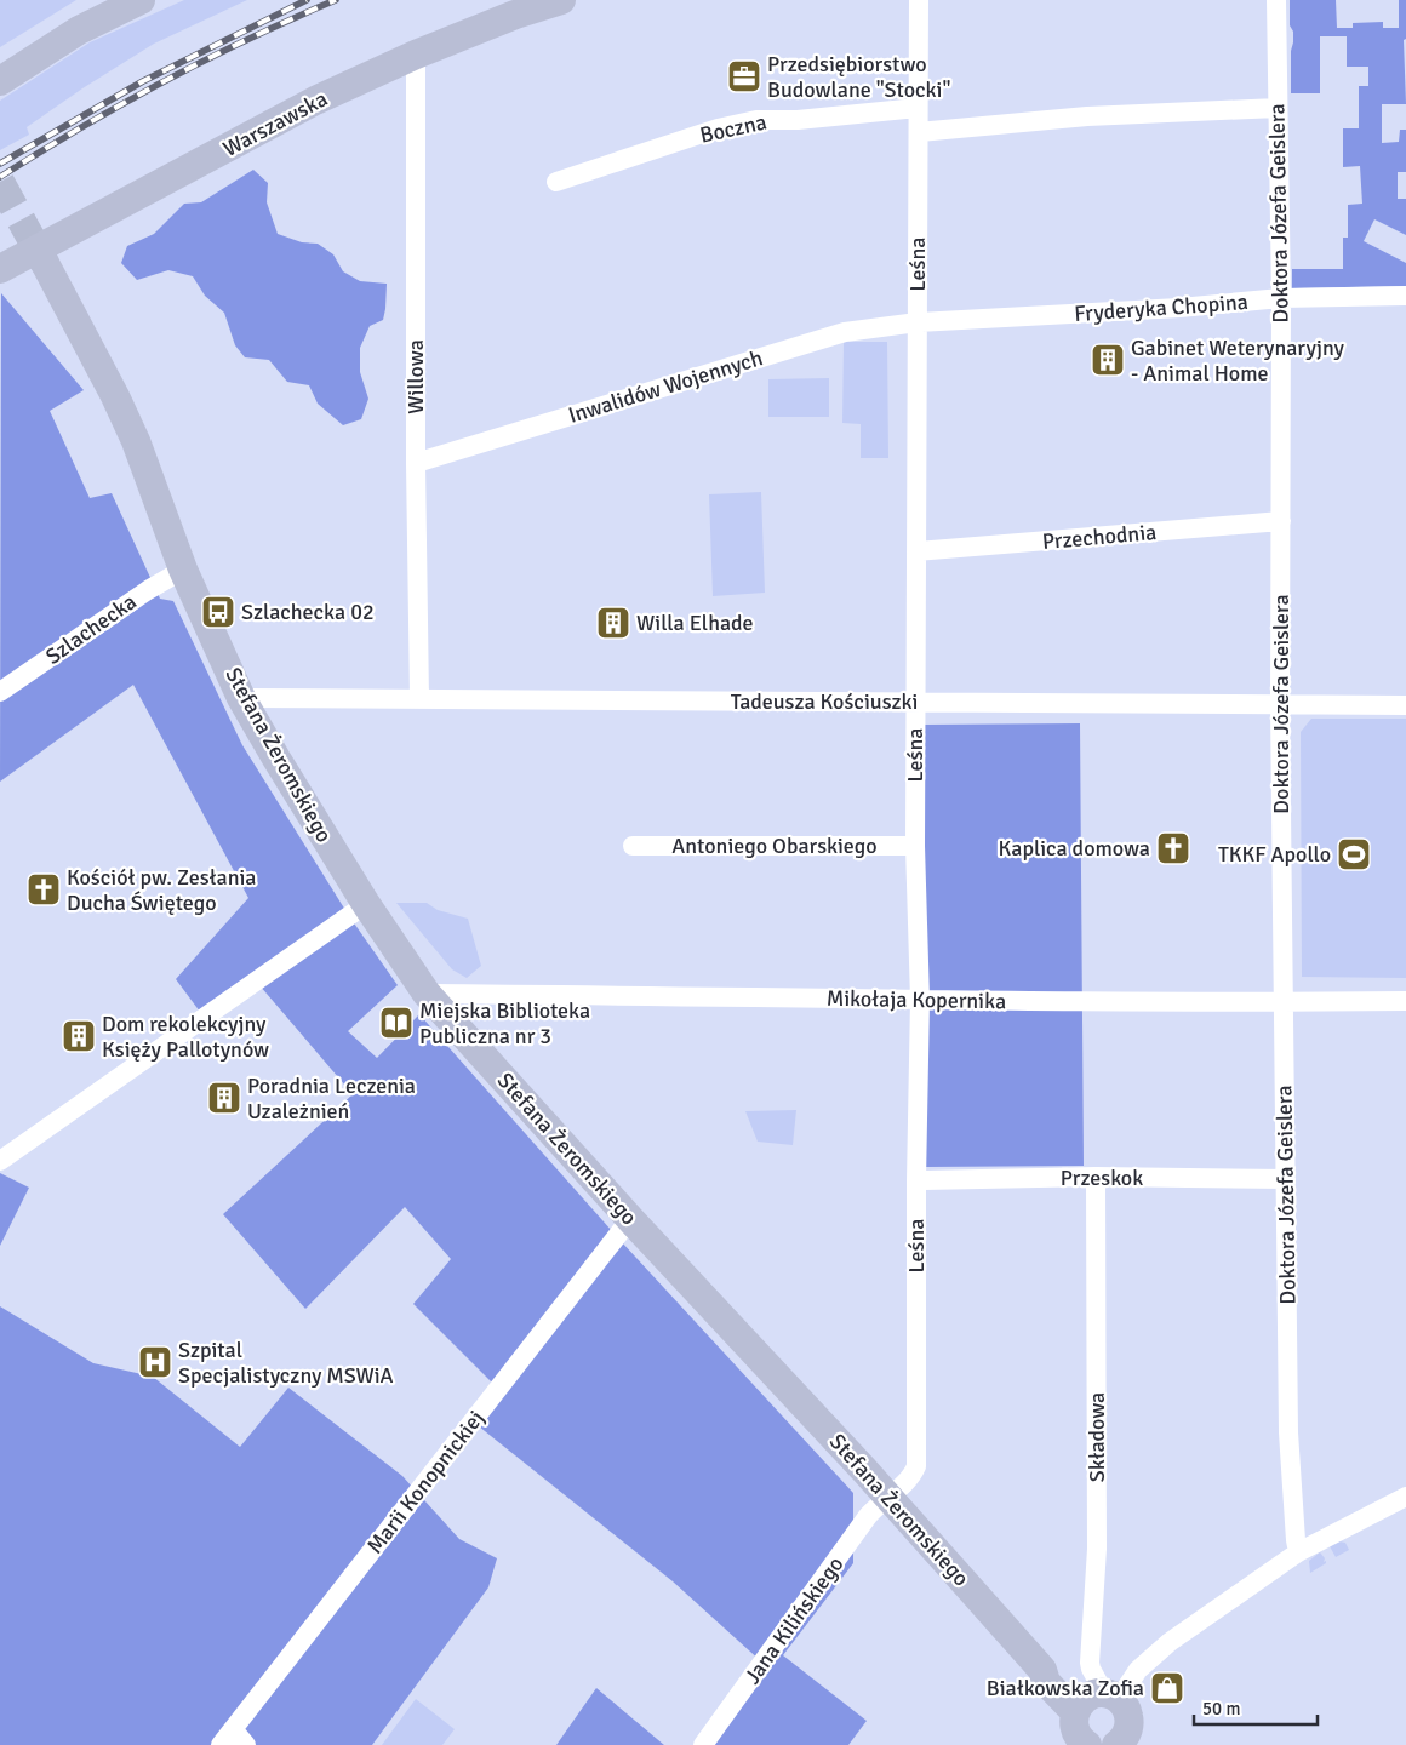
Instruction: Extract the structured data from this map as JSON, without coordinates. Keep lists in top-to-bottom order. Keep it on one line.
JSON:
{"streets":{"main road":["Warszawska","Stefana Żeromskiego"],"street":["Boczna","Doktora Józefa Geislera","Leśna","Fryderyka Chopina","Willowa","Inwalidów Wojennych","Przechodnia","Szlachecka","Tadeusza Kościuszki","Antoniego Obarskiego","Mikołaja Kopernika","Przeskok","Składowa","Marii Konopnickiej","Jana Kilińskiego"]},"crossings":[["Warszawska","Willowa"],["Boczna","Leśna"],["Doktora Józefa Geislera","Fryderyka Chopina"],["Doktora Józefa Geislera","Przechodnia"],["Doktora Józefa Geislera","Tadeusza Kościuszki"],["Doktora Józefa Geislera","Mikołaja Kopernika"],["Doktora Józefa Geislera","Przeskok"],["Leśna","Fryderyka Chopina"],["Leśna","Inwalidów Wojennych"],["Leśna","Przechodnia"],["Leśna","Tadeusza Kościuszki"],["Leśna","Stefana Żeromskiego"],["Leśna","Antoniego Obarskiego"],["Leśna","Mikołaja Kopernika"],["Leśna","Przeskok"],["Leśna","Jana Kilińskiego"],["Fryderyka Chopina","Inwalidów Wojennych"],["Willowa","Inwalidów Wojennych"],["Willowa","Tadeusza Kościuszki"],["Szlachecka","Stefana Żeromskiego"],["Tadeusza Kościuszki","Stefana Żeromskiego"],["Stefana Żeromskiego","Mikołaja Kopernika"],["Stefana Żeromskiego","Składowa"],["Stefana Żeromskiego","Marii Konopnickiej"],["Stefana Żeromskiego","Jana Kilińskiego"],["Przeskok","Składowa"]],"places":{"office":["Przedsiębiorstwo Budowlane \"Stocki\""],"building":["Gabinet Weterynaryjny - Animal Home","Willa Elhade","Dom rekolekcyjny Księży Pallotynów","Poradnia Leczenia Uzależnień"],"bus stop":["Szlachecka 02"],"church":["Kaplica domowa","Kościół pw. Zesłania Ducha Świętego"],"sports":["TKKF Apollo"],"library":["Miejska Biblioteka Publiczna nr 3"],"hospital":["Szpital Specjalistyczny MSWiA"],"shop":["Białkowska Zofia"]},"scale_bar":"50 m"}
